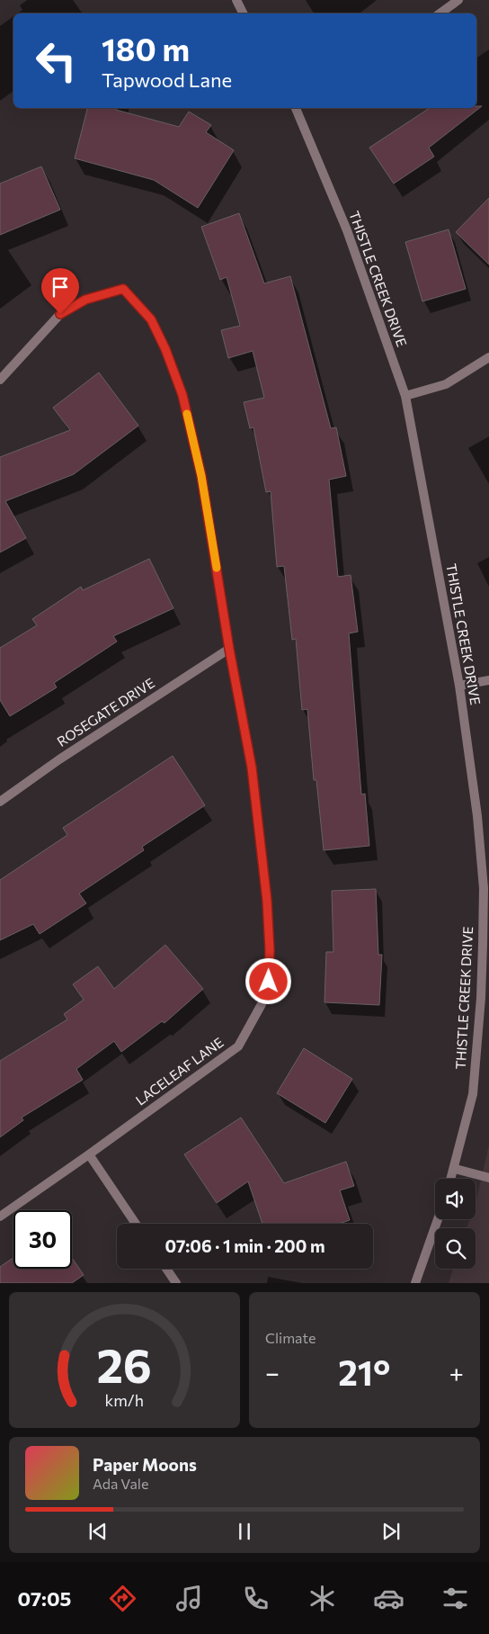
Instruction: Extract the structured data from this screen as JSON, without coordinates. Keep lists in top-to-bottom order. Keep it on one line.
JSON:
{"streets":{"street":["THISTLE CREEK DRIVE","ROSEGATE DRIVE","LACELEAF LANE"]},"crossings":[["ROSEGATE DRIVE","LACELEAF LANE"]],"page":{"turn":["180 m","Tapwood Lane"],"limit":"30","trip":"07:06 · 1 min · 200 m","tile":"Climate","heat":["−","21°","+"],"song":["Paper Moons","Ada Vale"],"tabs":"07:05","gauge":["26","km/h"]}}
